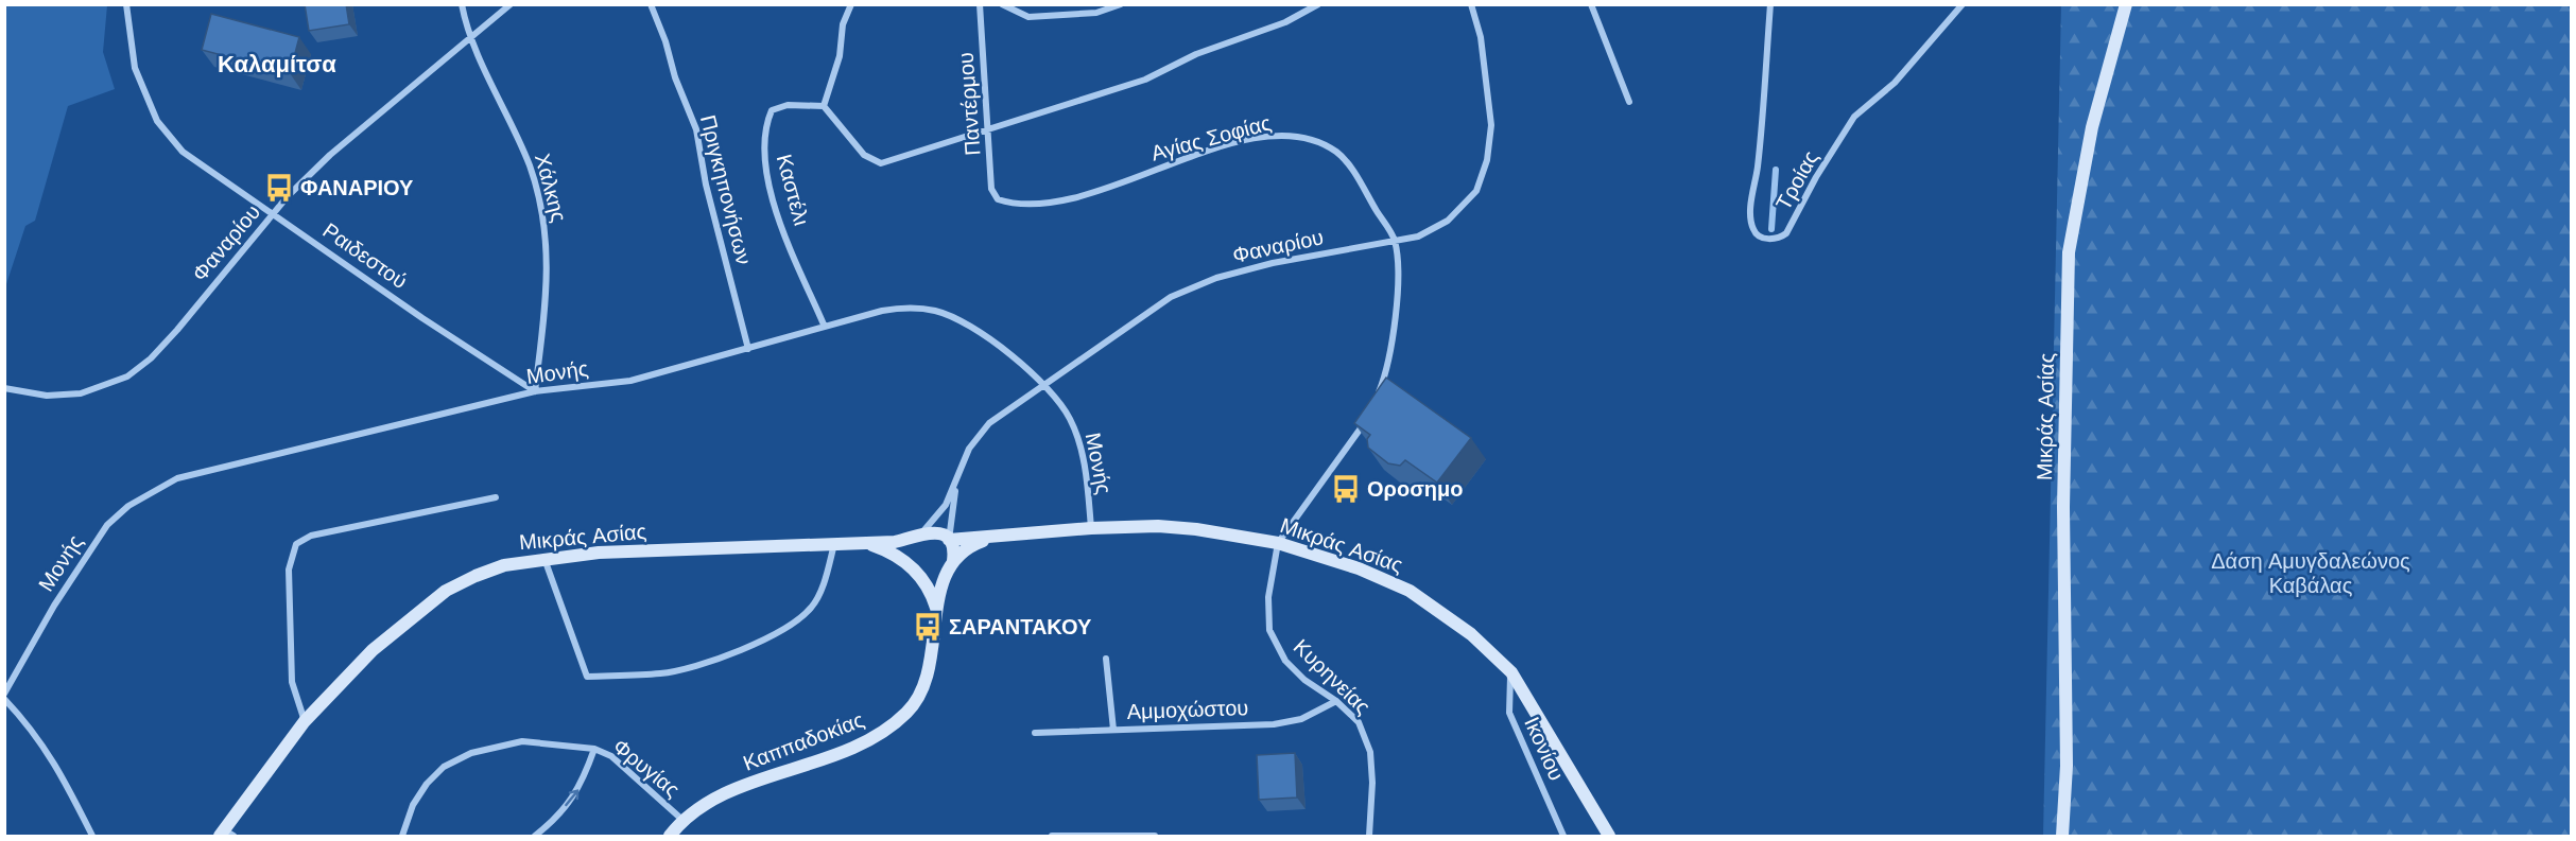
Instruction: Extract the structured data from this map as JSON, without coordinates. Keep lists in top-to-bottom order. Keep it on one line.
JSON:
{"streets":{"street":["Παντέρμου","Αγίας Σοφίας","Τροίας","Χάλκης","Πριγκηπονήσων","Καστέλι","Φαναρίου","Ραιδεστού","Μονής","Μικράς Ασίας","Κυρηνείας","Αμμοχώστου","Καππαδοκίας","Ικονίου","Φρυγίας"]},"crossings":[["Παντέρμου","Αγίας Σοφίας"],["Αγίας Σοφίας","Φαναρίου"],["Χάλκης","Φαναρίου"],["Χάλκης","Ραιδεστού"],["Χάλκης","Μονής"],["Πριγκηπονήσων","Μονής"],["Καστέλι","Μονής"],["Φαναρίου","Ραιδεστού"],["Φαναρίου","Μονής"],["Ραιδεστού","Μονής"],["Μονής","Μικράς Ασίας"],["Μικράς Ασίας","Κυρηνείας"],["Μικράς Ασίας","Καππαδοκίας"],["Μικράς Ασίας","Ικονίου"],["Κυρηνείας","Αμμοχώστου"],["Καππαδοκίας","Φρυγίας"]],"districts":["Καλαμίτσα"],"parks":["Δάση Αμυγδαλεώνος Καβάλας"],"places":{"bus stop":["ΦΑΝΑΡΙΟΥ","Οροσημο","ΣΑΡΑΝΤΑΚΟΥ"]}}
